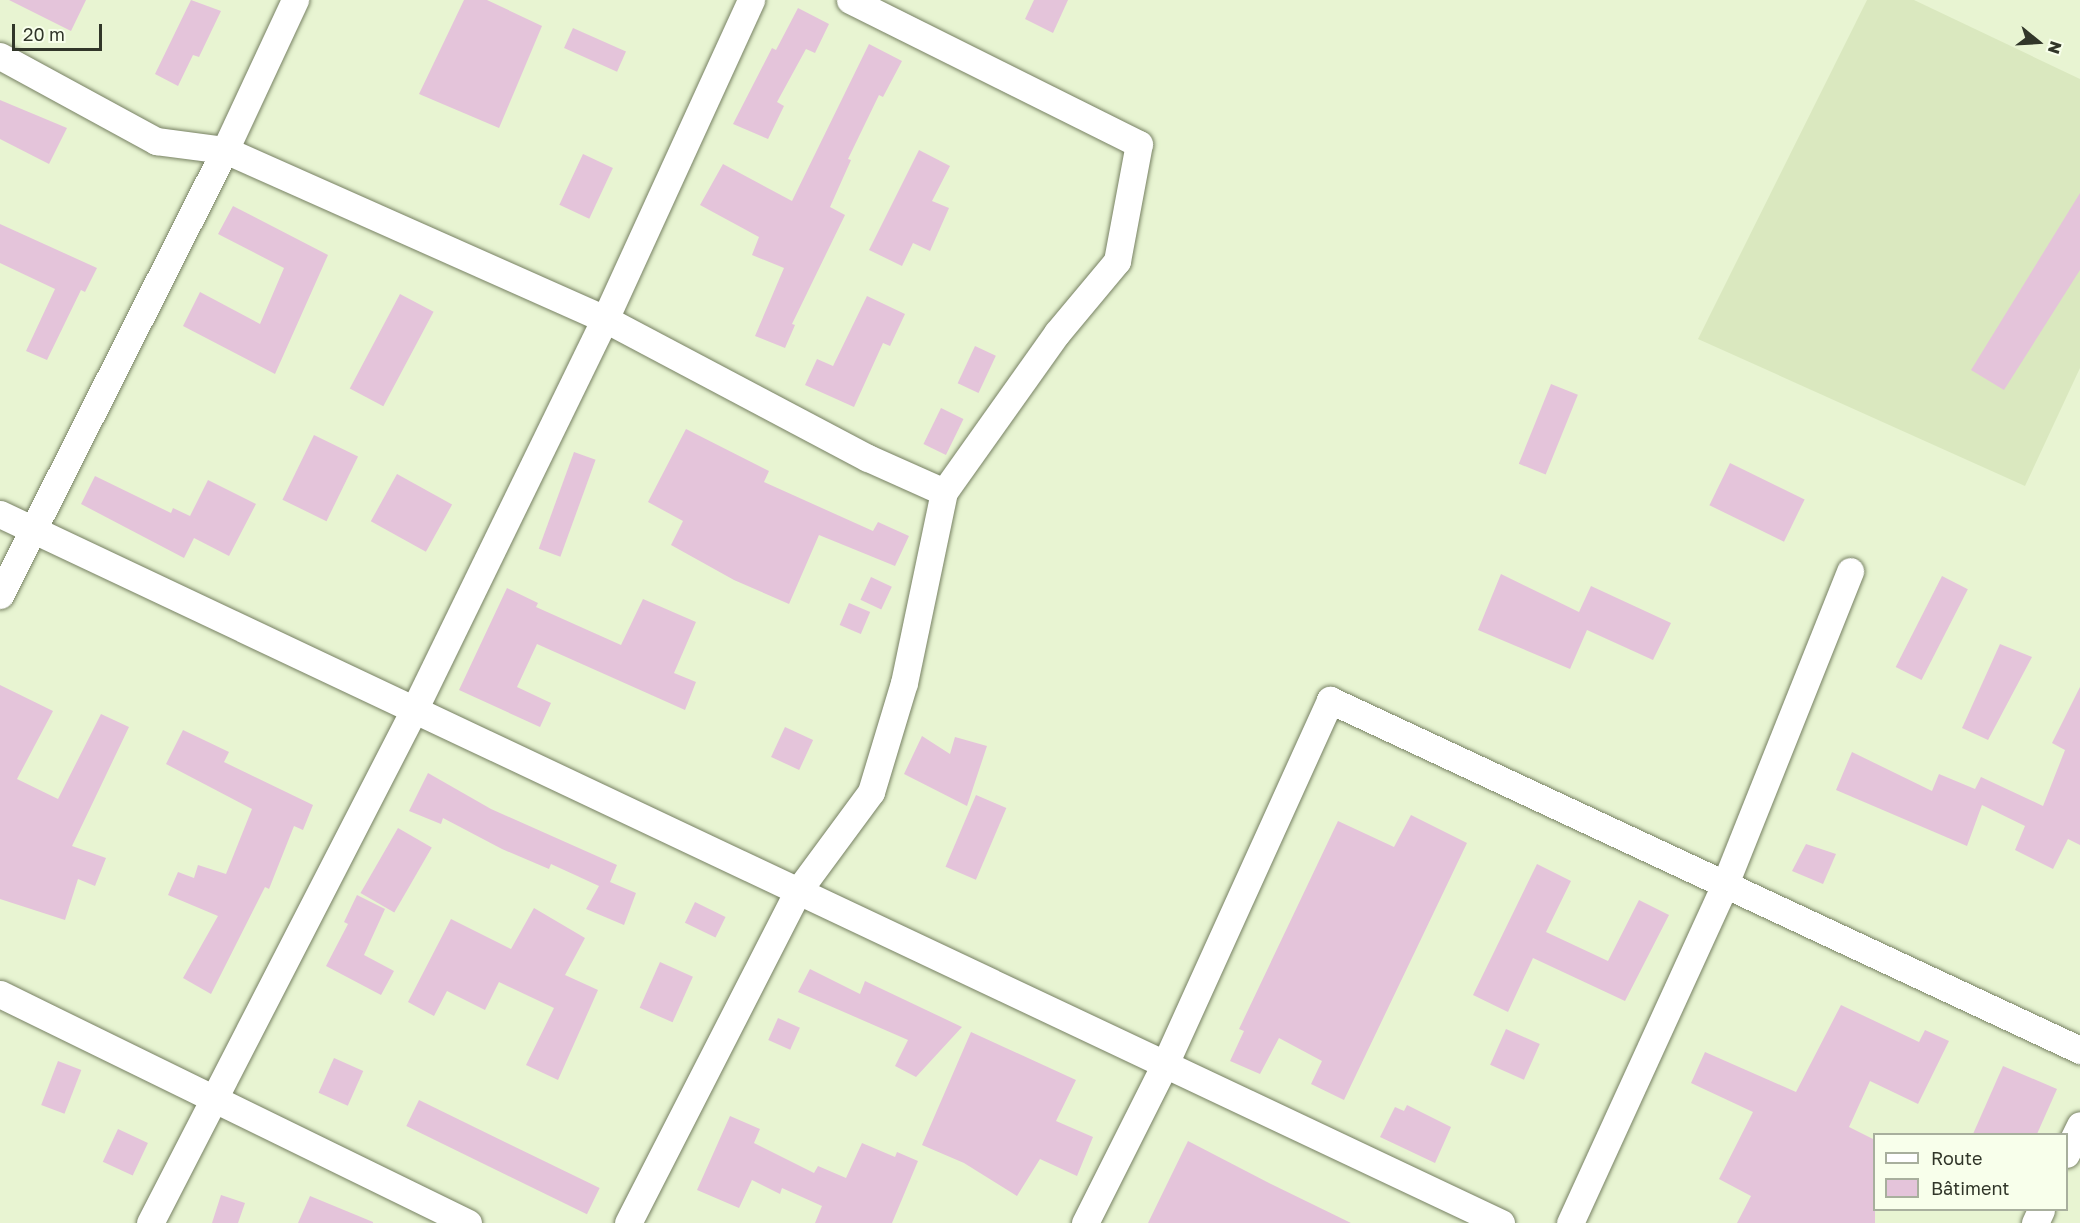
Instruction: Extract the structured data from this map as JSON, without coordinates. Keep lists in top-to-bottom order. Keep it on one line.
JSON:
{"legend":["Route","Bâtiment"],"scale_bar":"20 m","north":"right"}
